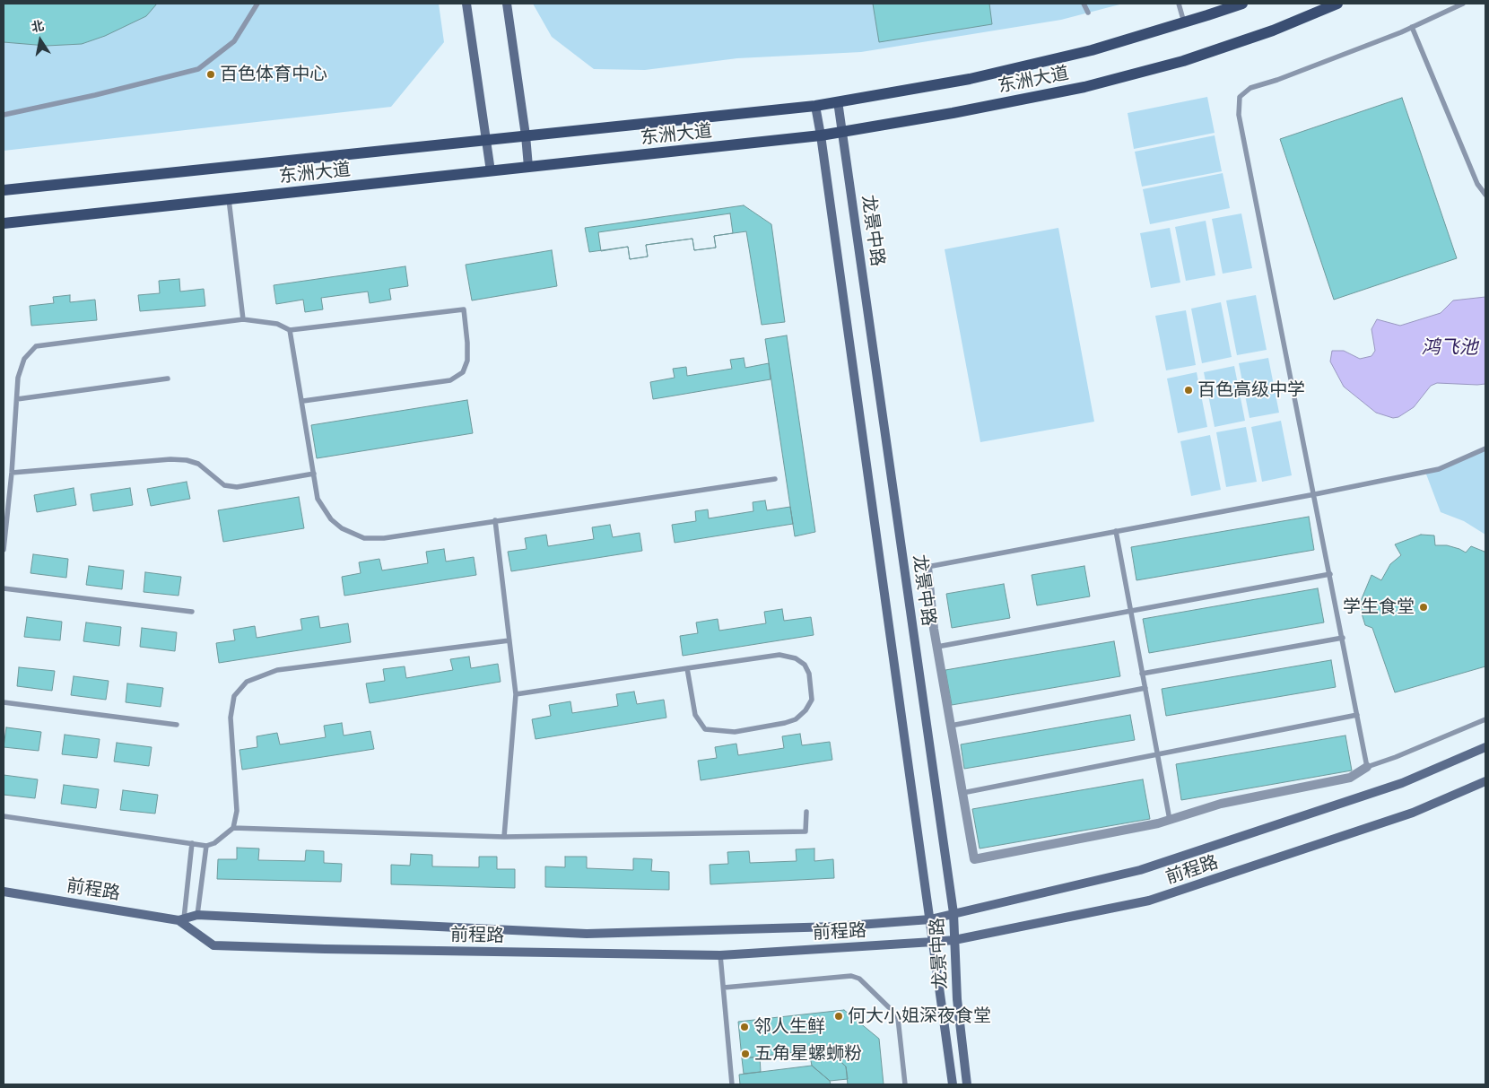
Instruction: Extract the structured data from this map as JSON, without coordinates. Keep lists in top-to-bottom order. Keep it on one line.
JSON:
{"streets":{"main road":["东洲大道"],"street":["龙景中路","前程路"]},"crossings":[["东洲大道","龙景中路"],["龙景中路","前程路"]],"water":["鸿飞池"],"places":["百色体育中心","百色高级中学","学生食堂","何大小姐深夜食堂","邻人生鲜","五角星螺蛳粉"],"north":"top"}
